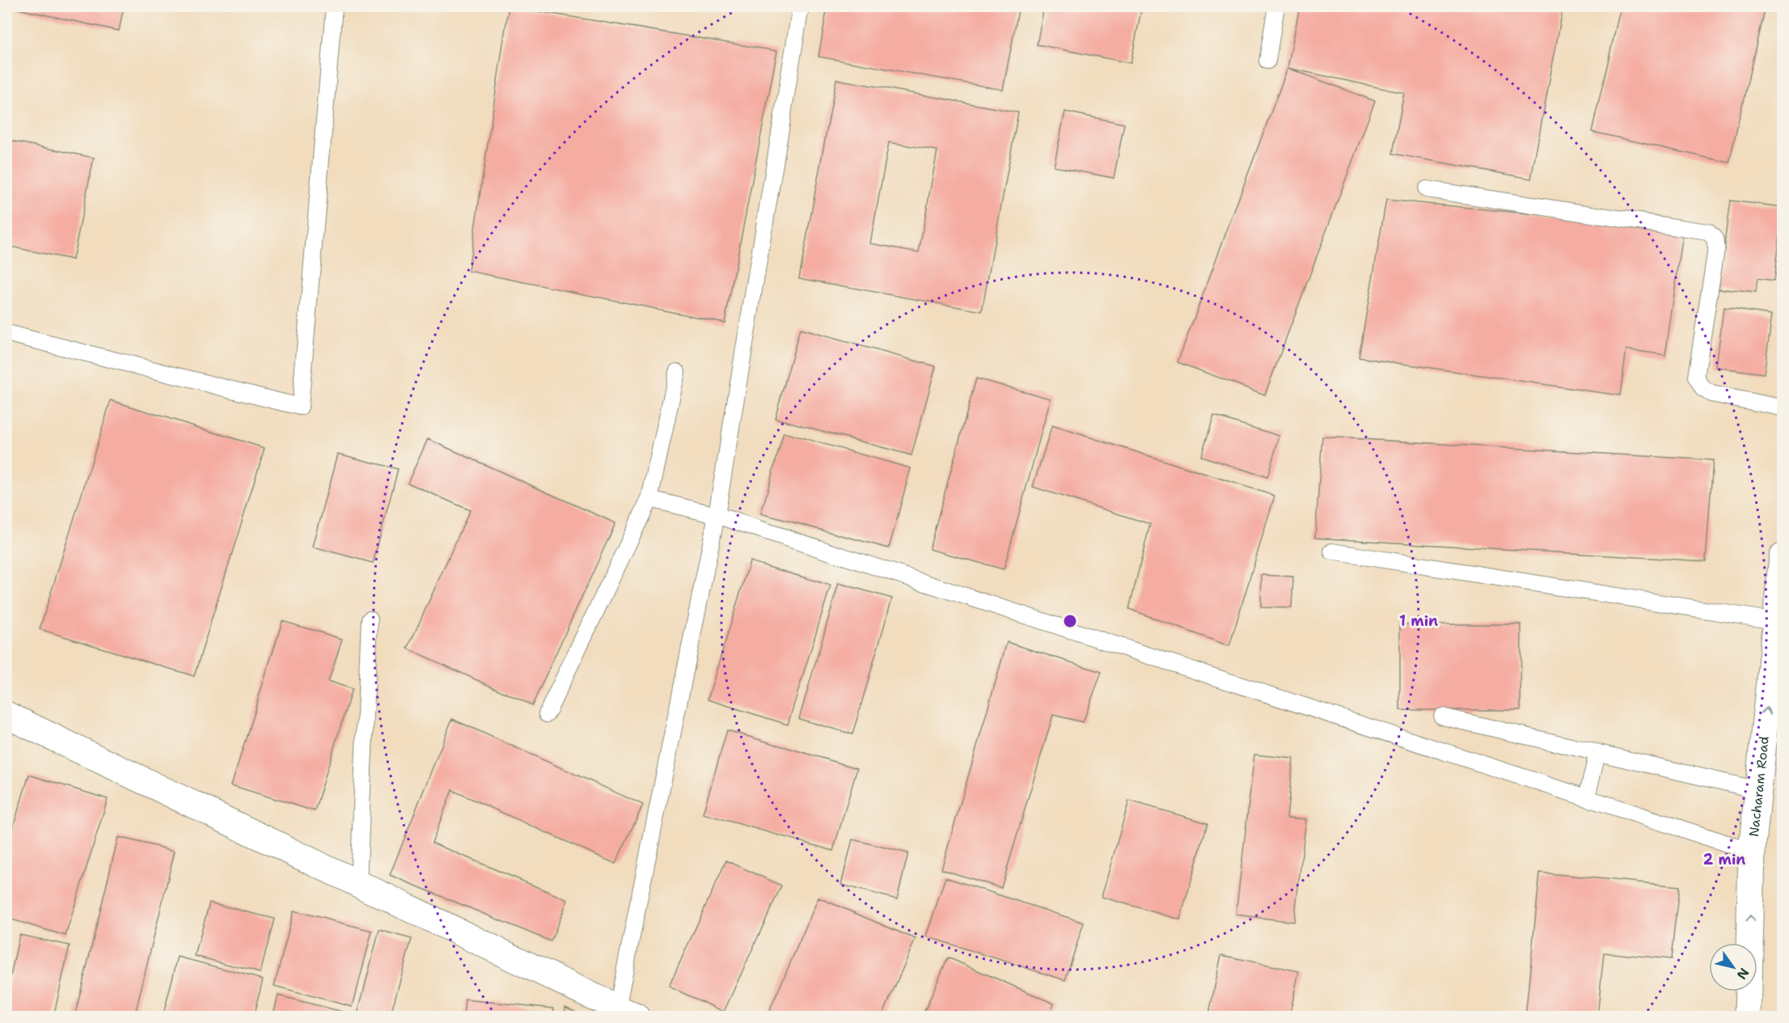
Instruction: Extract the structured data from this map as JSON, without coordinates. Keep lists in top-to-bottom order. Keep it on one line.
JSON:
{"streets":{"street":["Nacharam Road"]},"one_way":["Nacharam Road"],"north":"bottom right","rings":["1 min","2 min"]}
